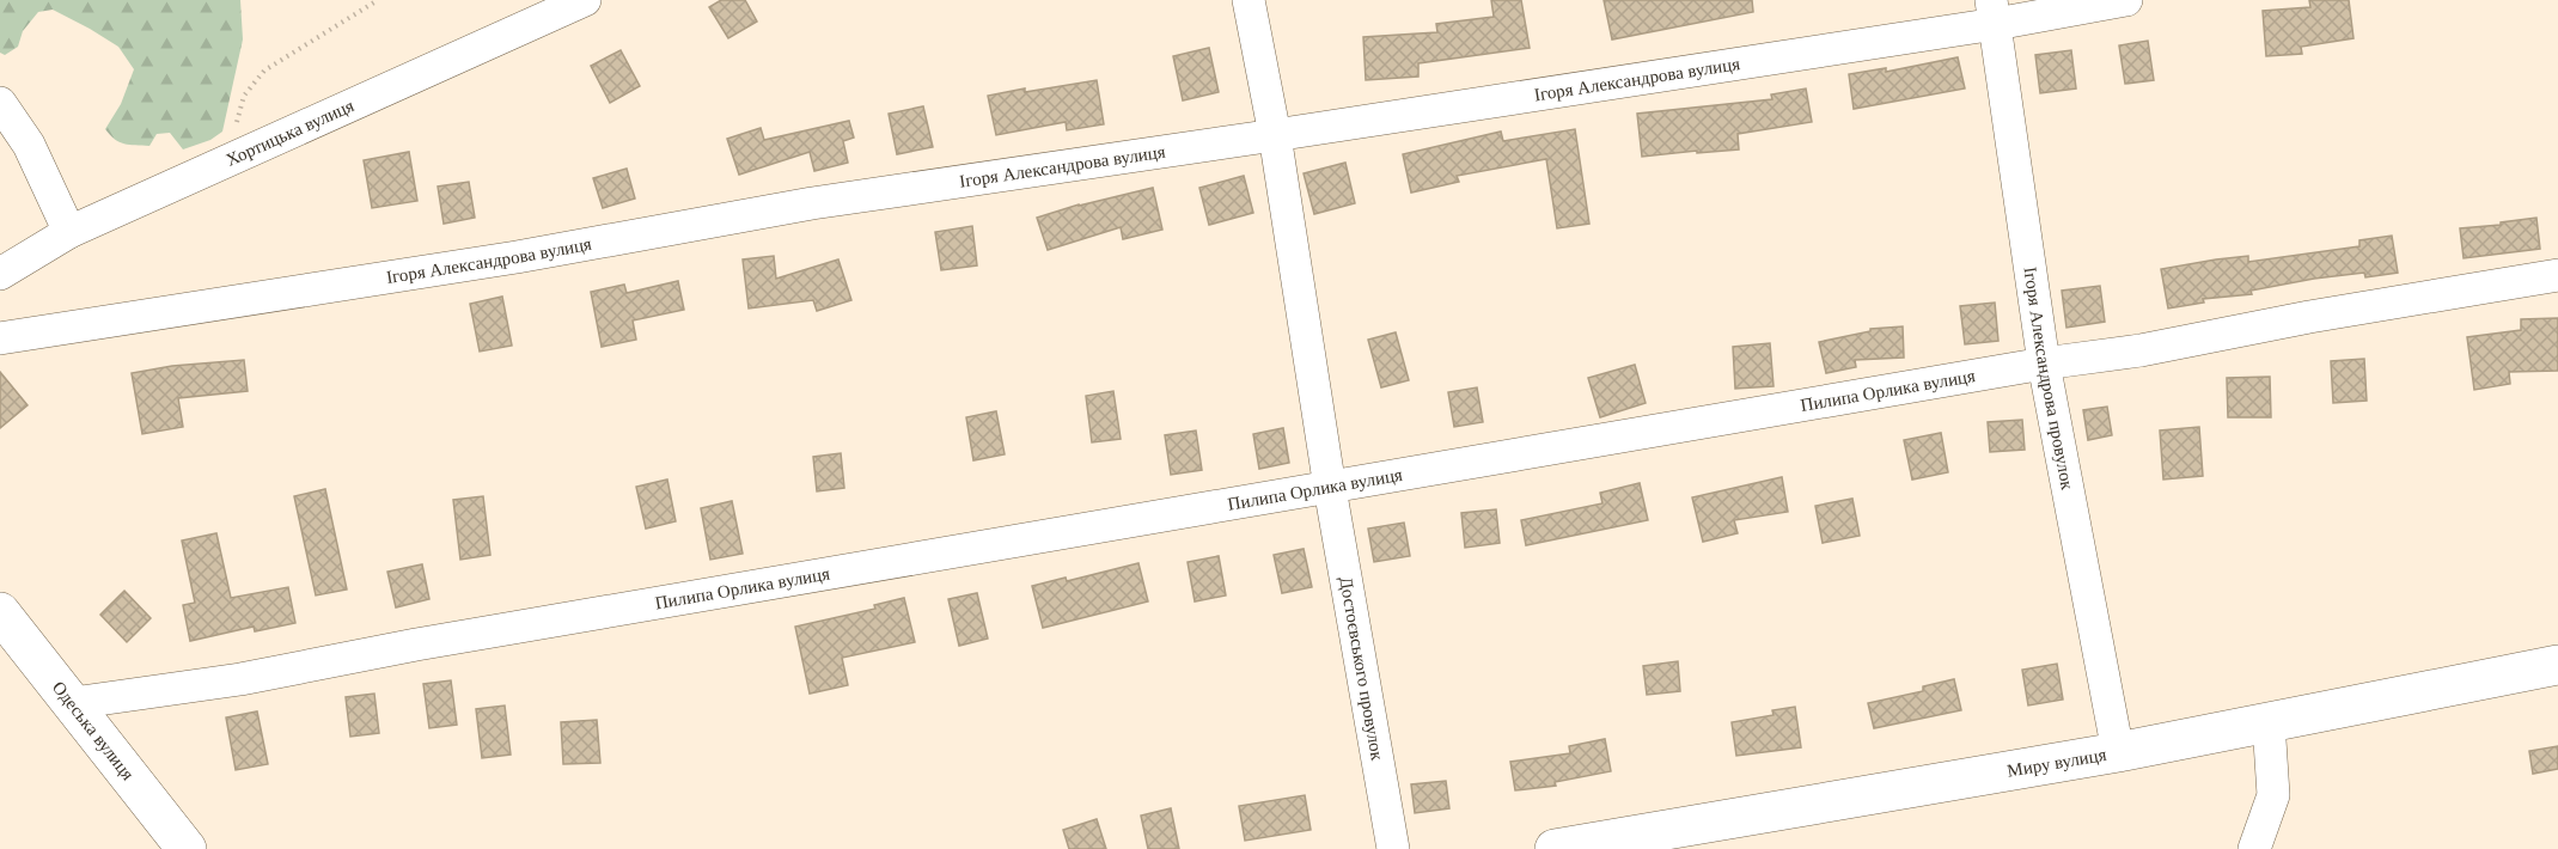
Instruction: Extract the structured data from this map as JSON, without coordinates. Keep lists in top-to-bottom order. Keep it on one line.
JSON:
{"streets":{"street":["Ігоря Александрова вулиця","Хортицька вулиця","Ігоря Александрова провулок","Пилипа Орлика вулиця","Достоєвського провулок","Одеська вулиця","Миру вулиця"]},"crossings":[["Ігоря Александрова вулиця","Ігоря Александрова провулок"],["Ігоря Александрова вулиця","Достоєвського провулок"],["Ігоря Александрова провулок","Пилипа Орлика вулиця"],["Ігоря Александрова провулок","Миру вулиця"],["Пилипа Орлика вулиця","Достоєвського провулок"],["Пилипа Орлика вулиця","Одеська вулиця"]]}
